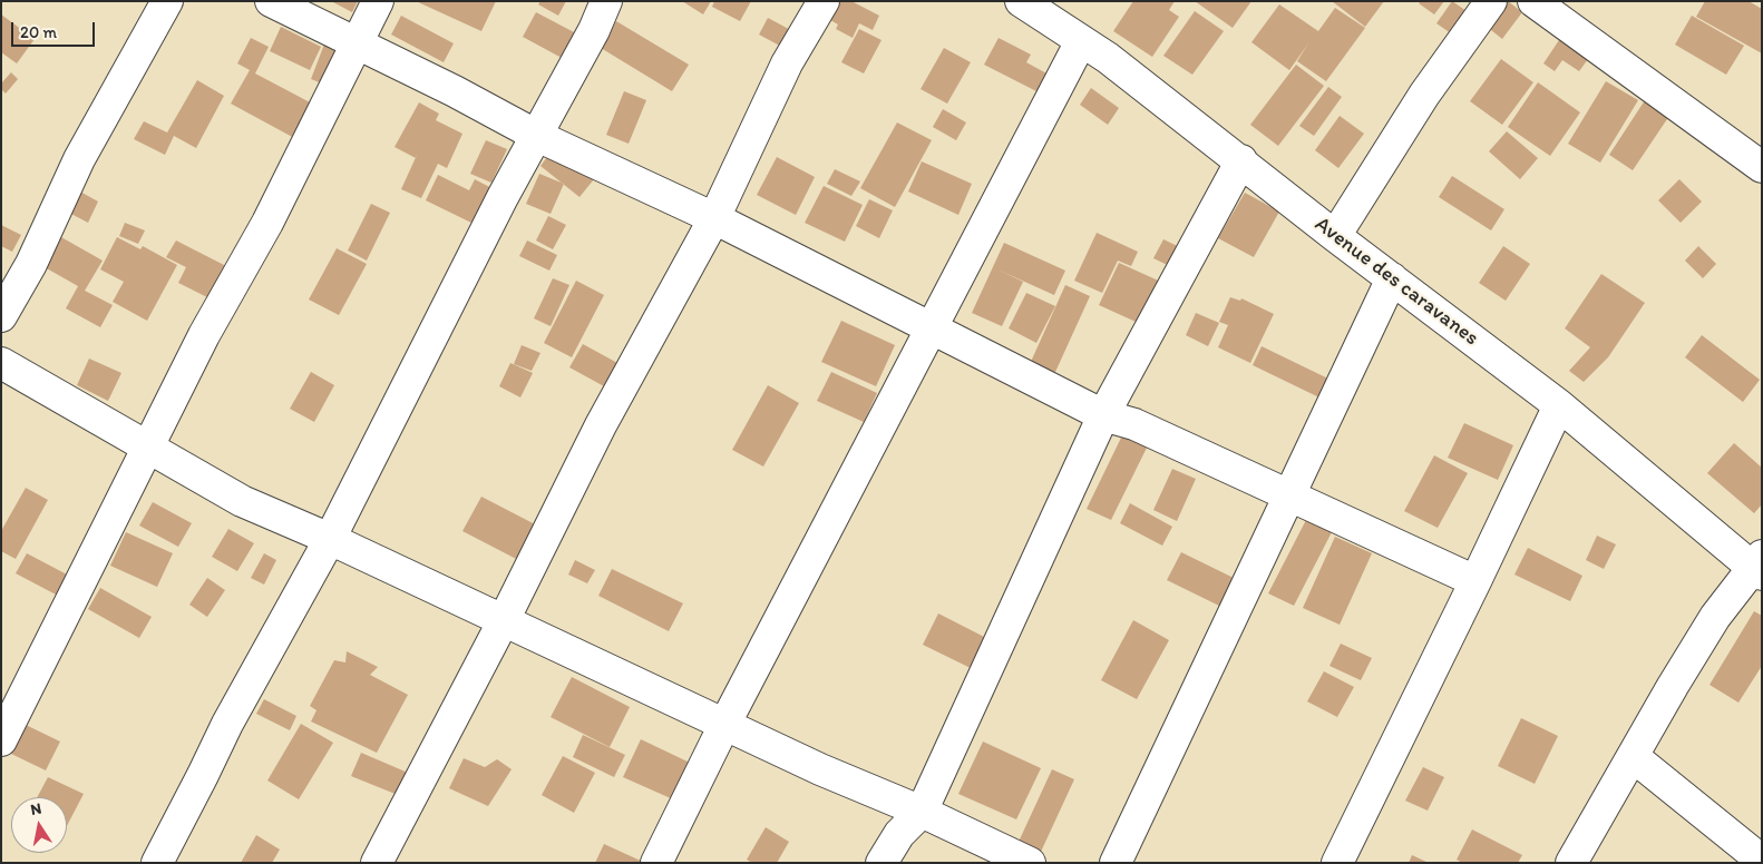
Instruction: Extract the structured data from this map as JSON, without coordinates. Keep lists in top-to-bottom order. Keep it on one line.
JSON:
{"streets":{"street":["Avenue des caravanes"]},"scale_bar":"20 m","north":"top"}
